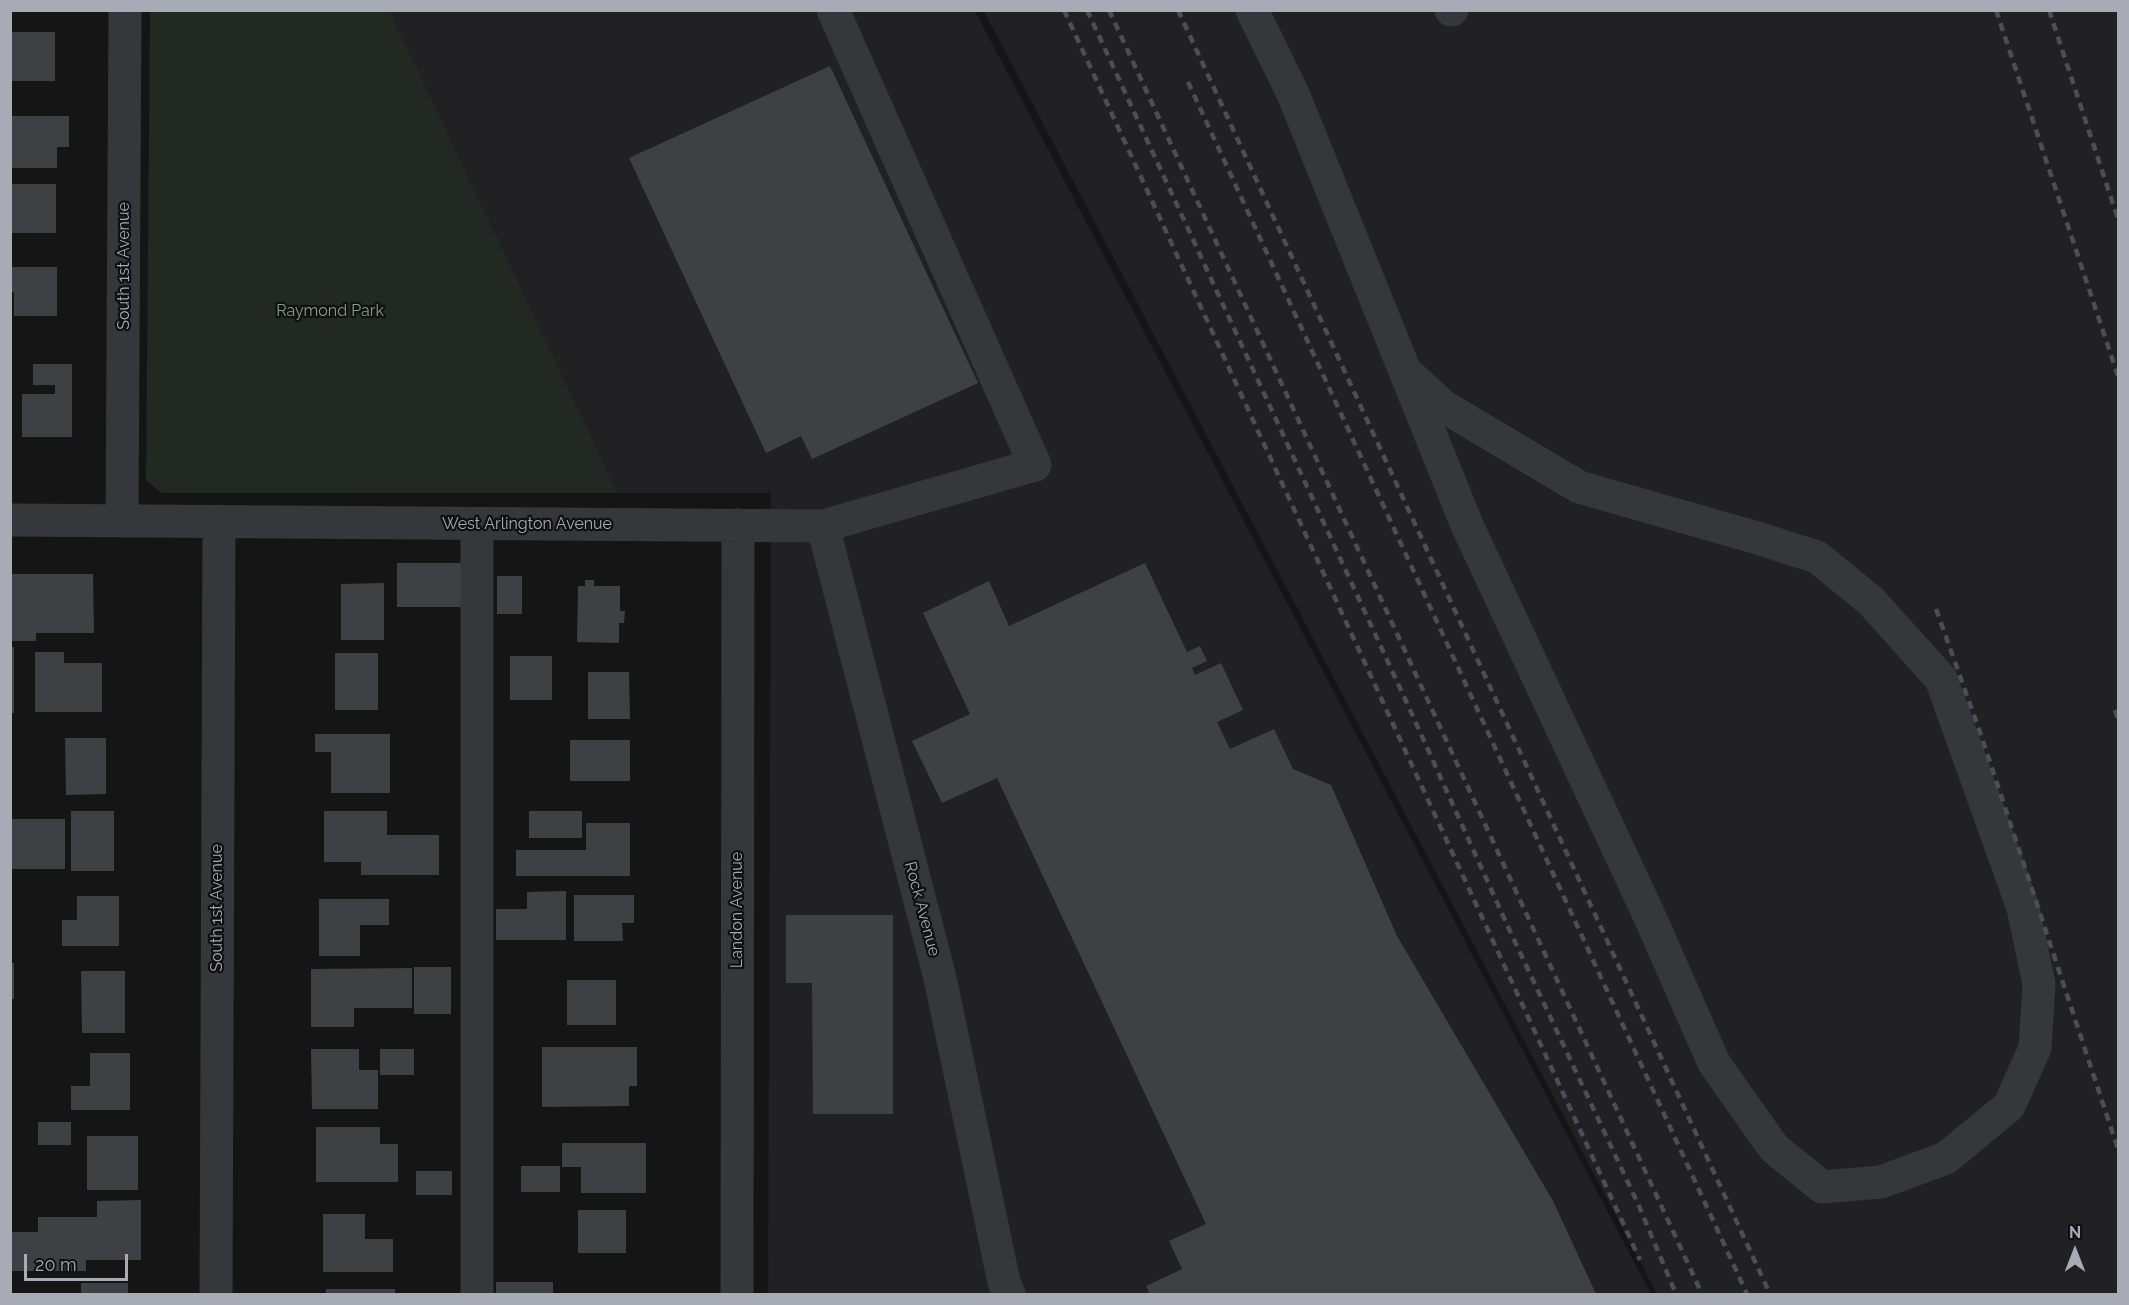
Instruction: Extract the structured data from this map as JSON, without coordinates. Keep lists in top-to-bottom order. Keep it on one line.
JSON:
{"streets":{"street":["South 1st Avenue","West Arlington Avenue","Rock Avenue","Landon Avenue"]},"crossings":[["South 1st Avenue","West Arlington Avenue"],["West Arlington Avenue","Rock Avenue"],["West Arlington Avenue","Landon Avenue"]],"parks":["Raymond Park"],"scale_bar":"20 m","north":"top"}
